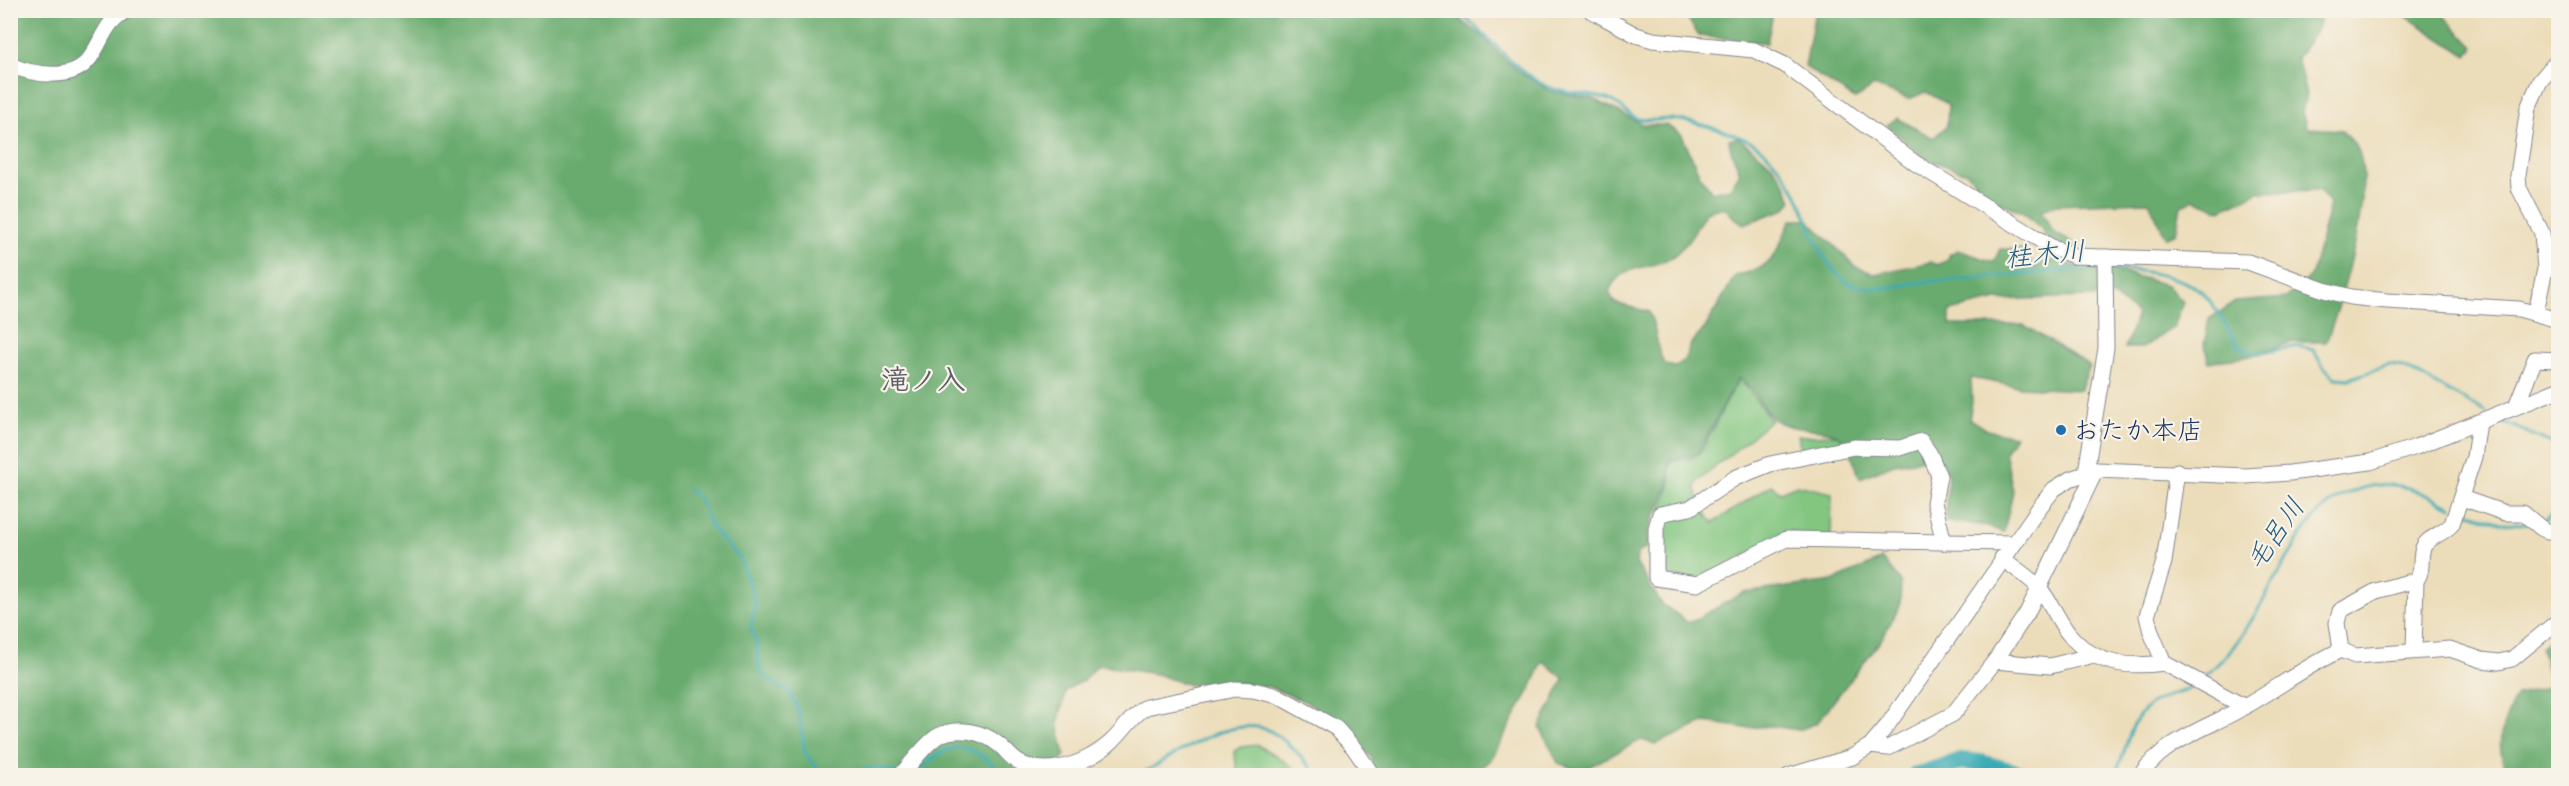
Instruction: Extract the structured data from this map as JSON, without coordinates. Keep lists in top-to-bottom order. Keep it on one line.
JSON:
{"districts":["滝ノ入"],"water":["桂木川","毛呂川"],"places":["おたか本店"]}
